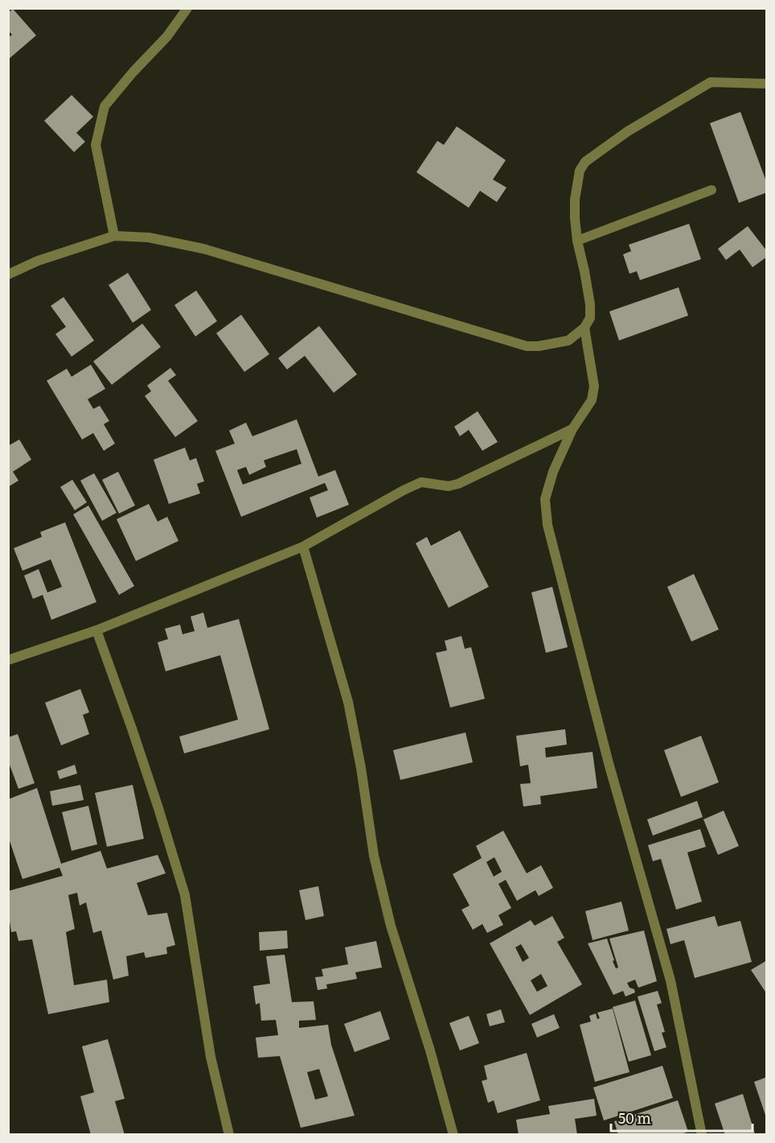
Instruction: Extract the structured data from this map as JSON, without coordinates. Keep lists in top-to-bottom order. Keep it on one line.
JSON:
{"scale_bar":"50 m"}
